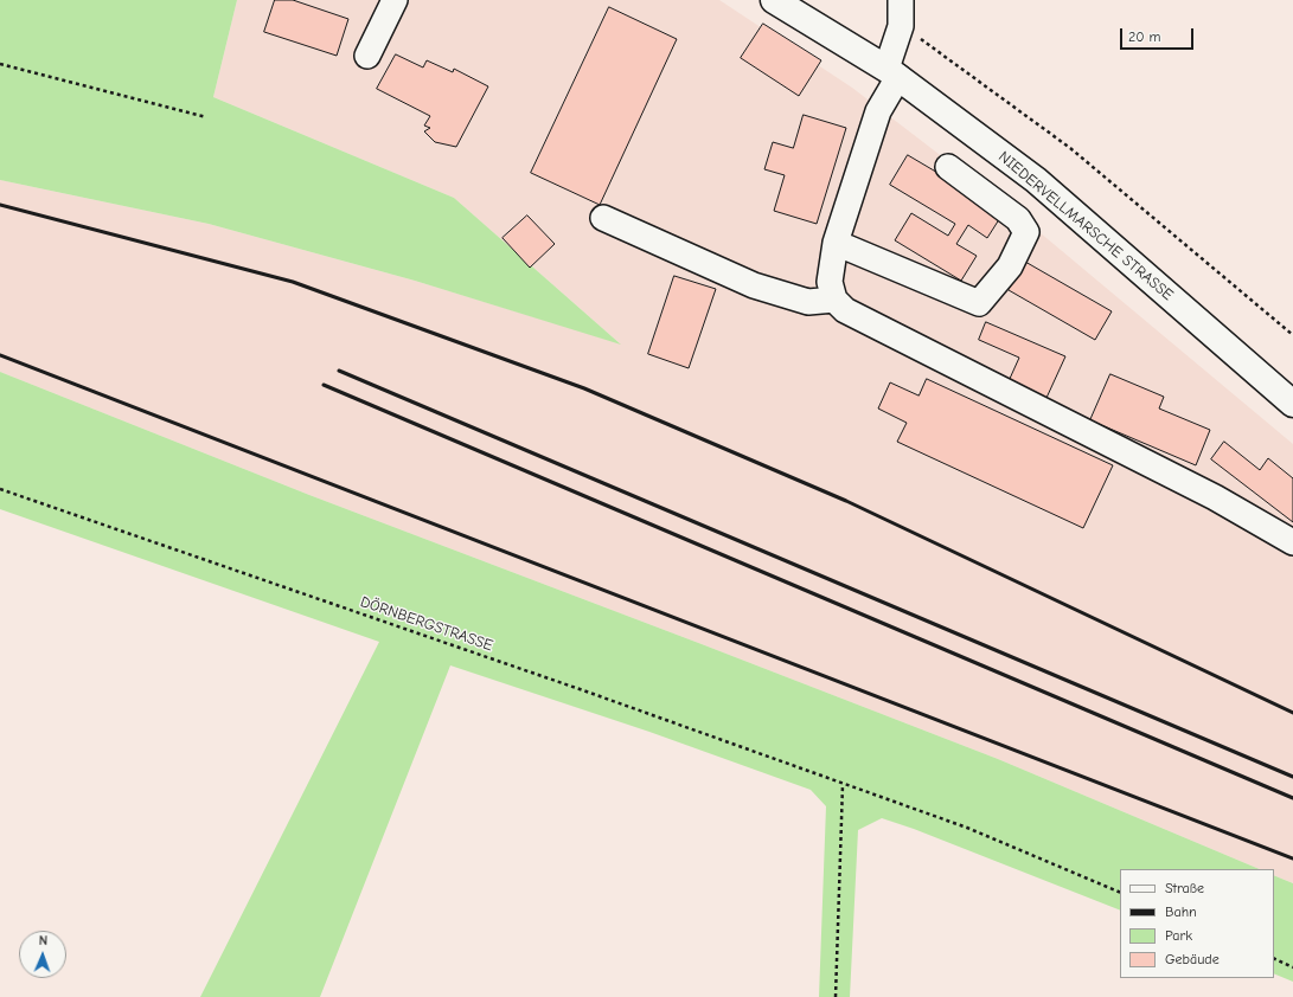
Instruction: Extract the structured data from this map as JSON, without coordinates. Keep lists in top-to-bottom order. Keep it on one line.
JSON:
{"streets":{"main road":["NIEDERVELLMARSCHE STRASSE"],"path":["DÖRNBERGSTRASSE"]},"legend":["Straße","Bahn","Park","Gebäude"],"scale_bar":"20 m","north":"top"}
